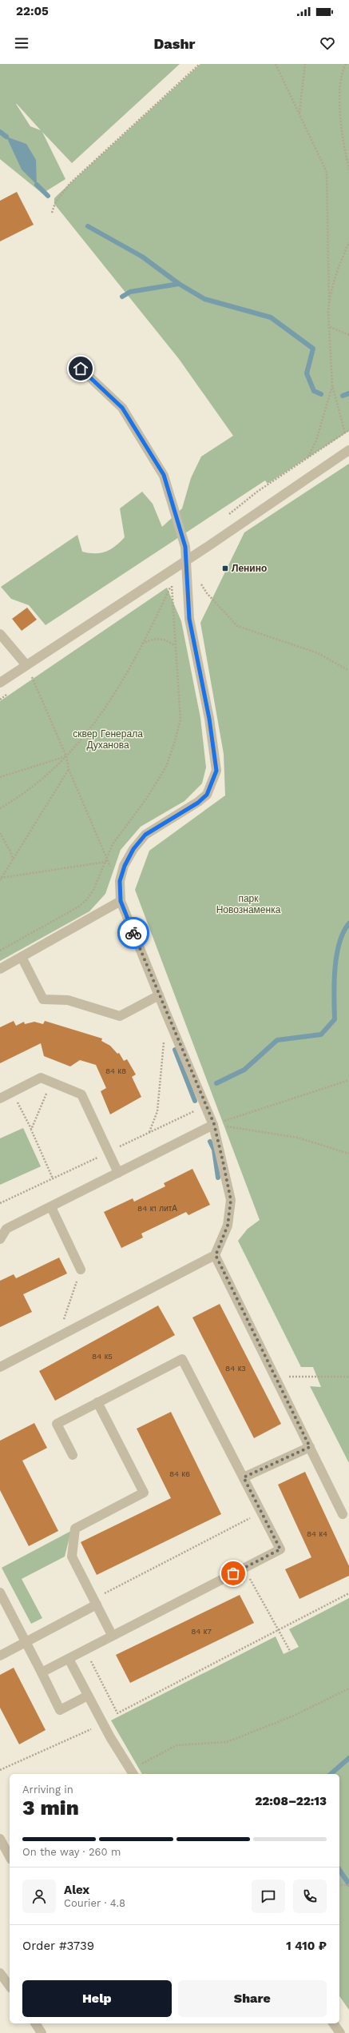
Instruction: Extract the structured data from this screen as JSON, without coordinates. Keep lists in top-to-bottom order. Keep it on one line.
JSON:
{"parks":["сквер Генерала Духанова","парк Новознаменка"],"places":{"transit":["Ленино"]},"house_numbers":["84 к8","84 к1 литА","84 к5","84 к3","84 к6","84 к4","84 к7"],"page":{"status":"22:05","header":"Dashr","heading":["3 min","Arriving in","22:08–22:13"],"panel":["Alex","Courier · 4.8","Order #3739","1 410 ₽"],"bar":"On the way · 260 m","buttons":["Help","Share"]}}
